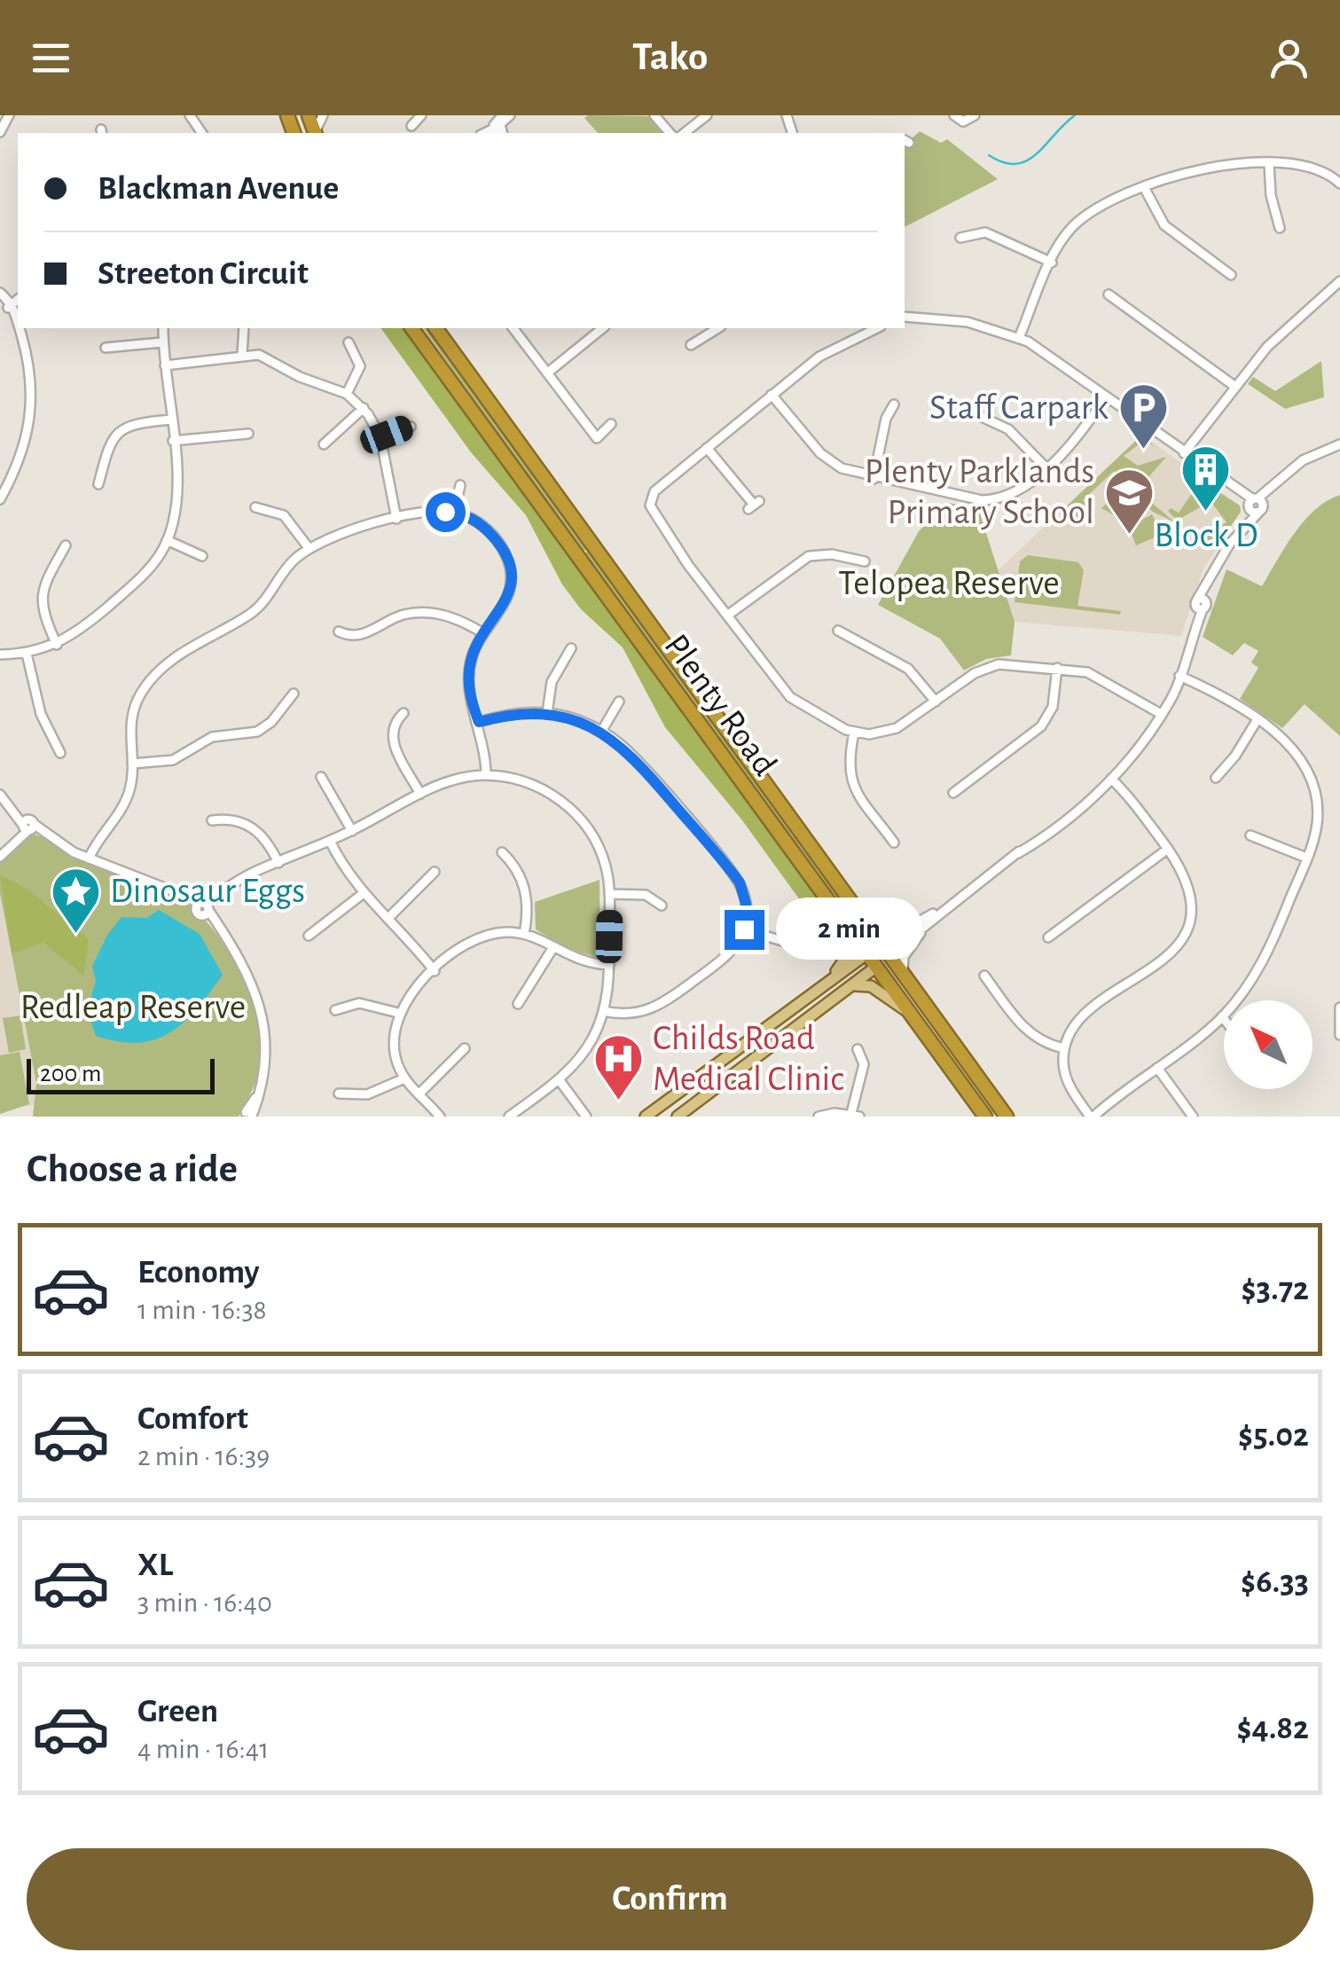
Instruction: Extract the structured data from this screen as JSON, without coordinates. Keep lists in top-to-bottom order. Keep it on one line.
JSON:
{"streets":{"highway":["Plenty Road"]},"parks":["Telopea Reserve","Redleap Reserve"],"places":{"parking":["Staff Carpark"],"building":["Block D"],"school or university":["Plenty Parklands Primary School"],"place":["Dinosaur Eggs"],"hospital":["Childs Road Medical Clinic"]},"scale_bar":"200 m","north":"top left","page":{"header":"Tako","banner":["Blackman Avenue","Streeton Circuit"],"bubble":"2 min","scale":"200 m","heading":"Choose a ride","list":[{"name":"Economy","note":"1 min · 16:38","value":"$3.72"},{"name":"Comfort","note":"2 min · 16:39","value":"$5.02"},{"name":"XL","note":"3 min · 16:40","value":"$6.33"},{"name":"Green","note":"4 min · 16:41","value":"$4.82"}],"buttons":"Confirm"}}
